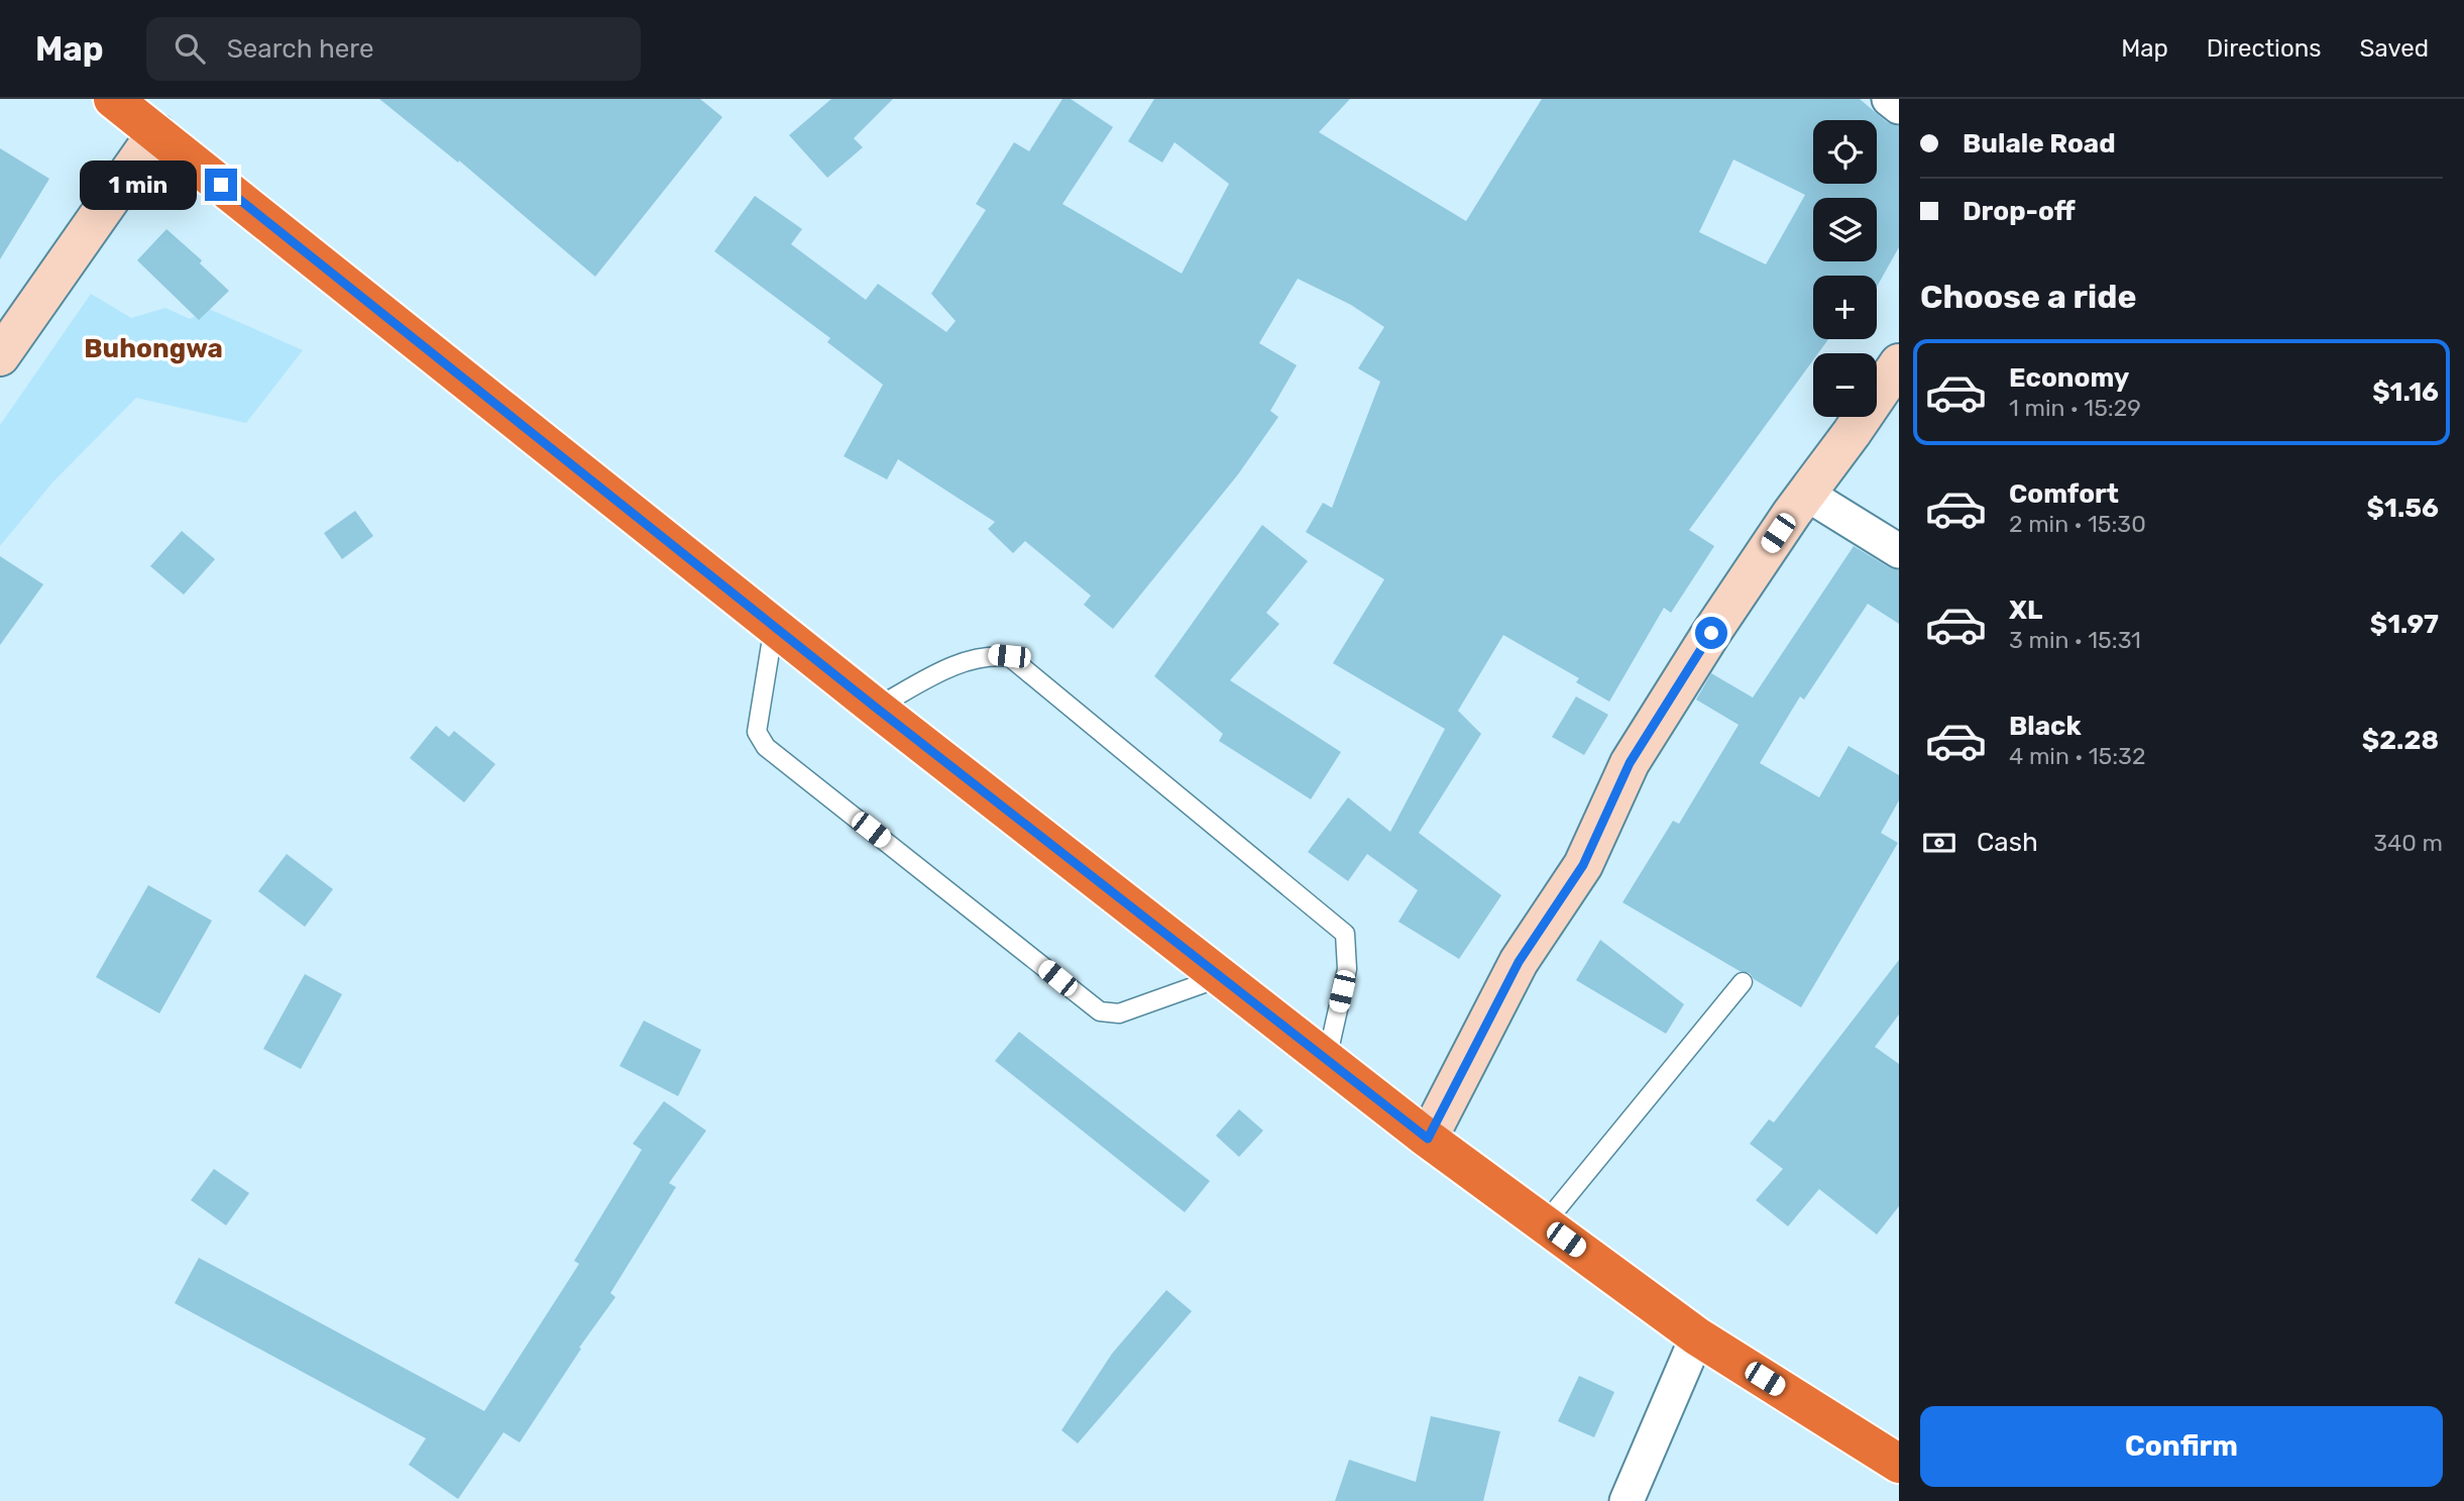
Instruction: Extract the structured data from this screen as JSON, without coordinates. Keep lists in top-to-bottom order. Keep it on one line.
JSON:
{"districts":["Buhongwa"],"page":{"header":"Map","search":"Search here","nav":["Map","Directions","Saved"],"banner":["Bulale Road","Drop-off"],"map_buttons":["+","−"],"bubble":"1 min","heading":"Choose a ride","list":[{"name":"Economy","note":"1 min · 15:29","value":"$1.16"},{"name":"Comfort","note":"2 min · 15:30","value":"$1.56"},{"name":"XL","note":"3 min · 15:31","value":"$1.97"},{"name":"Black","note":"4 min · 15:32","value":"$2.28"}],"pay":["Cash","340 m"],"buttons":"Confirm"}}
